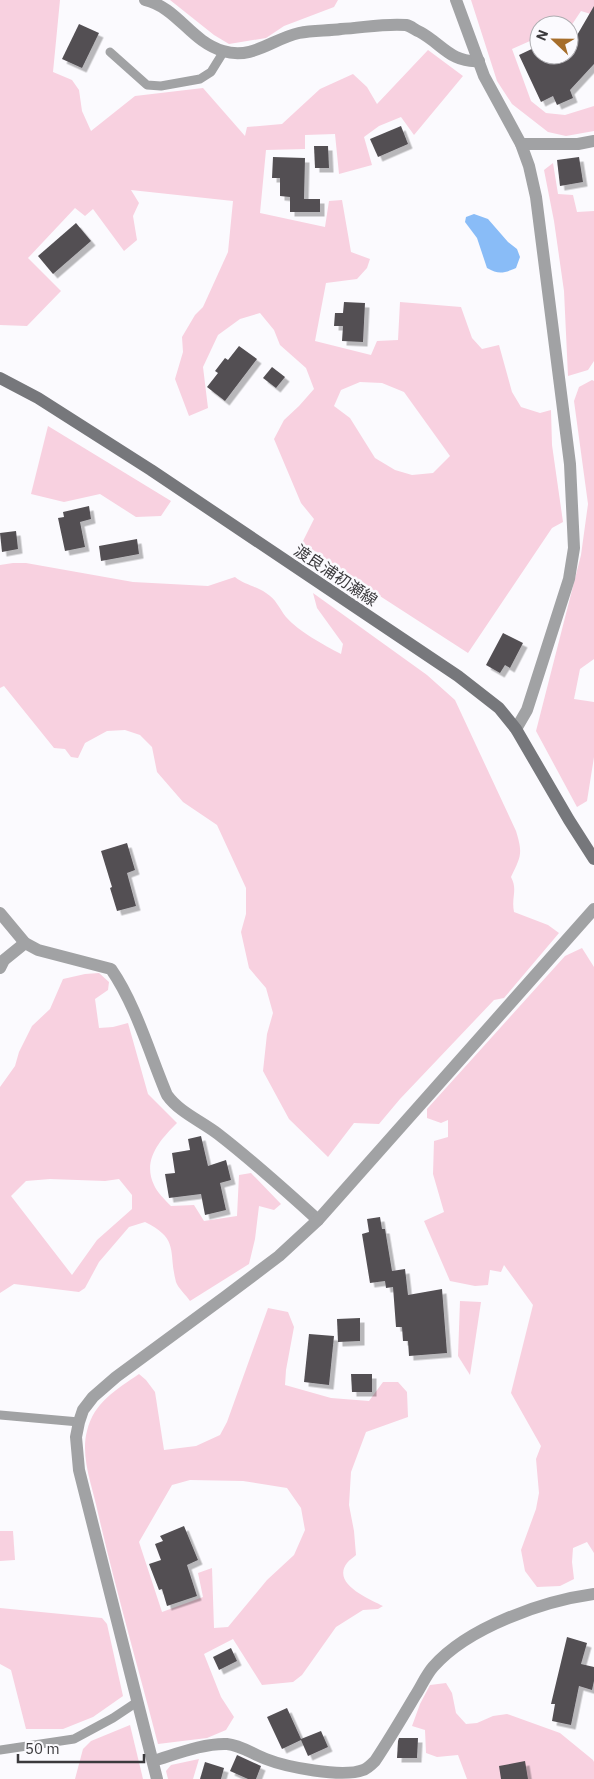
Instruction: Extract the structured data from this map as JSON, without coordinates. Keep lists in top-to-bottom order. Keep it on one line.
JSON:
{"streets":{"main road":["渡良浦初瀬線"]},"scale_bar":"50 m","north":"left"}
